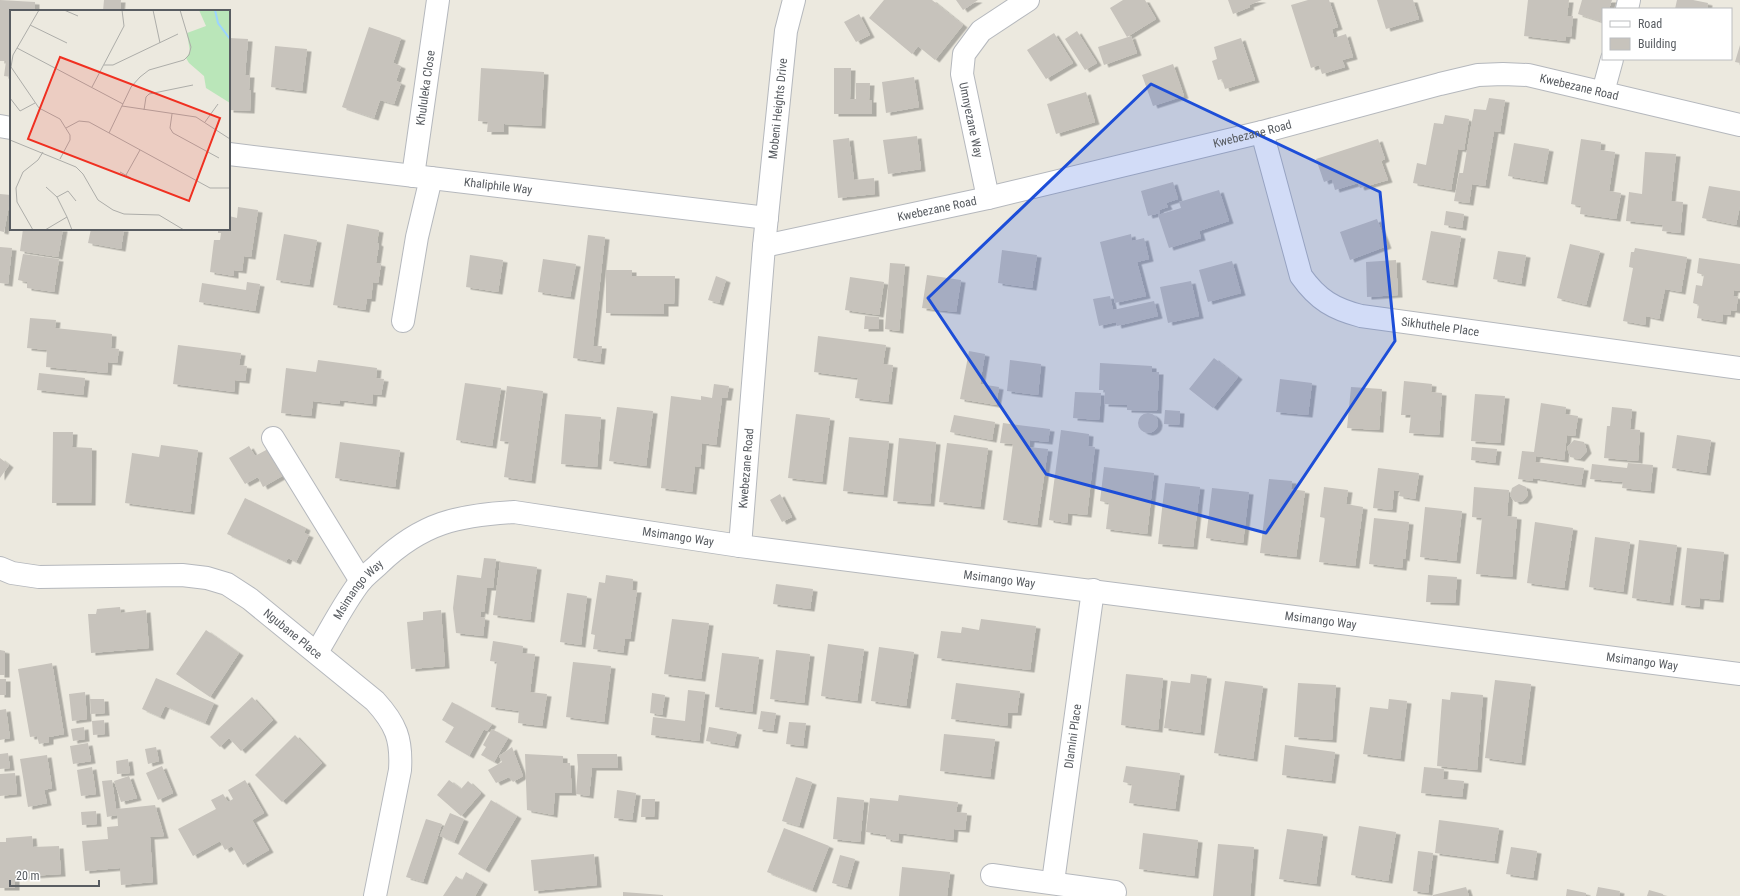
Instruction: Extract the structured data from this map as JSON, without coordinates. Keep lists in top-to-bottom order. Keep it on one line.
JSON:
{"streets":{"street":["Kwebezane Road","Khululeka Close","Mobeni Heights Drive","Umnyezane Way","Khaliphile Way","Sikhuthele Place","Msimango Way","Ngubane Place","Dlamini Place"]},"crossings":[["Kwebezane Road","Mobeni Heights Drive"],["Kwebezane Road","Umnyezane Way"],["Kwebezane Road","Khaliphile Way"],["Kwebezane Road","Sikhuthele Place"],["Kwebezane Road","Msimango Way"],["Khululeka Close","Khaliphile Way"],["Mobeni Heights Drive","Khaliphile Way"],["Msimango Way","Ngubane Place"],["Msimango Way","Dlamini Place"]],"legend":["Road","Building"],"scale_bar":"20 m"}
